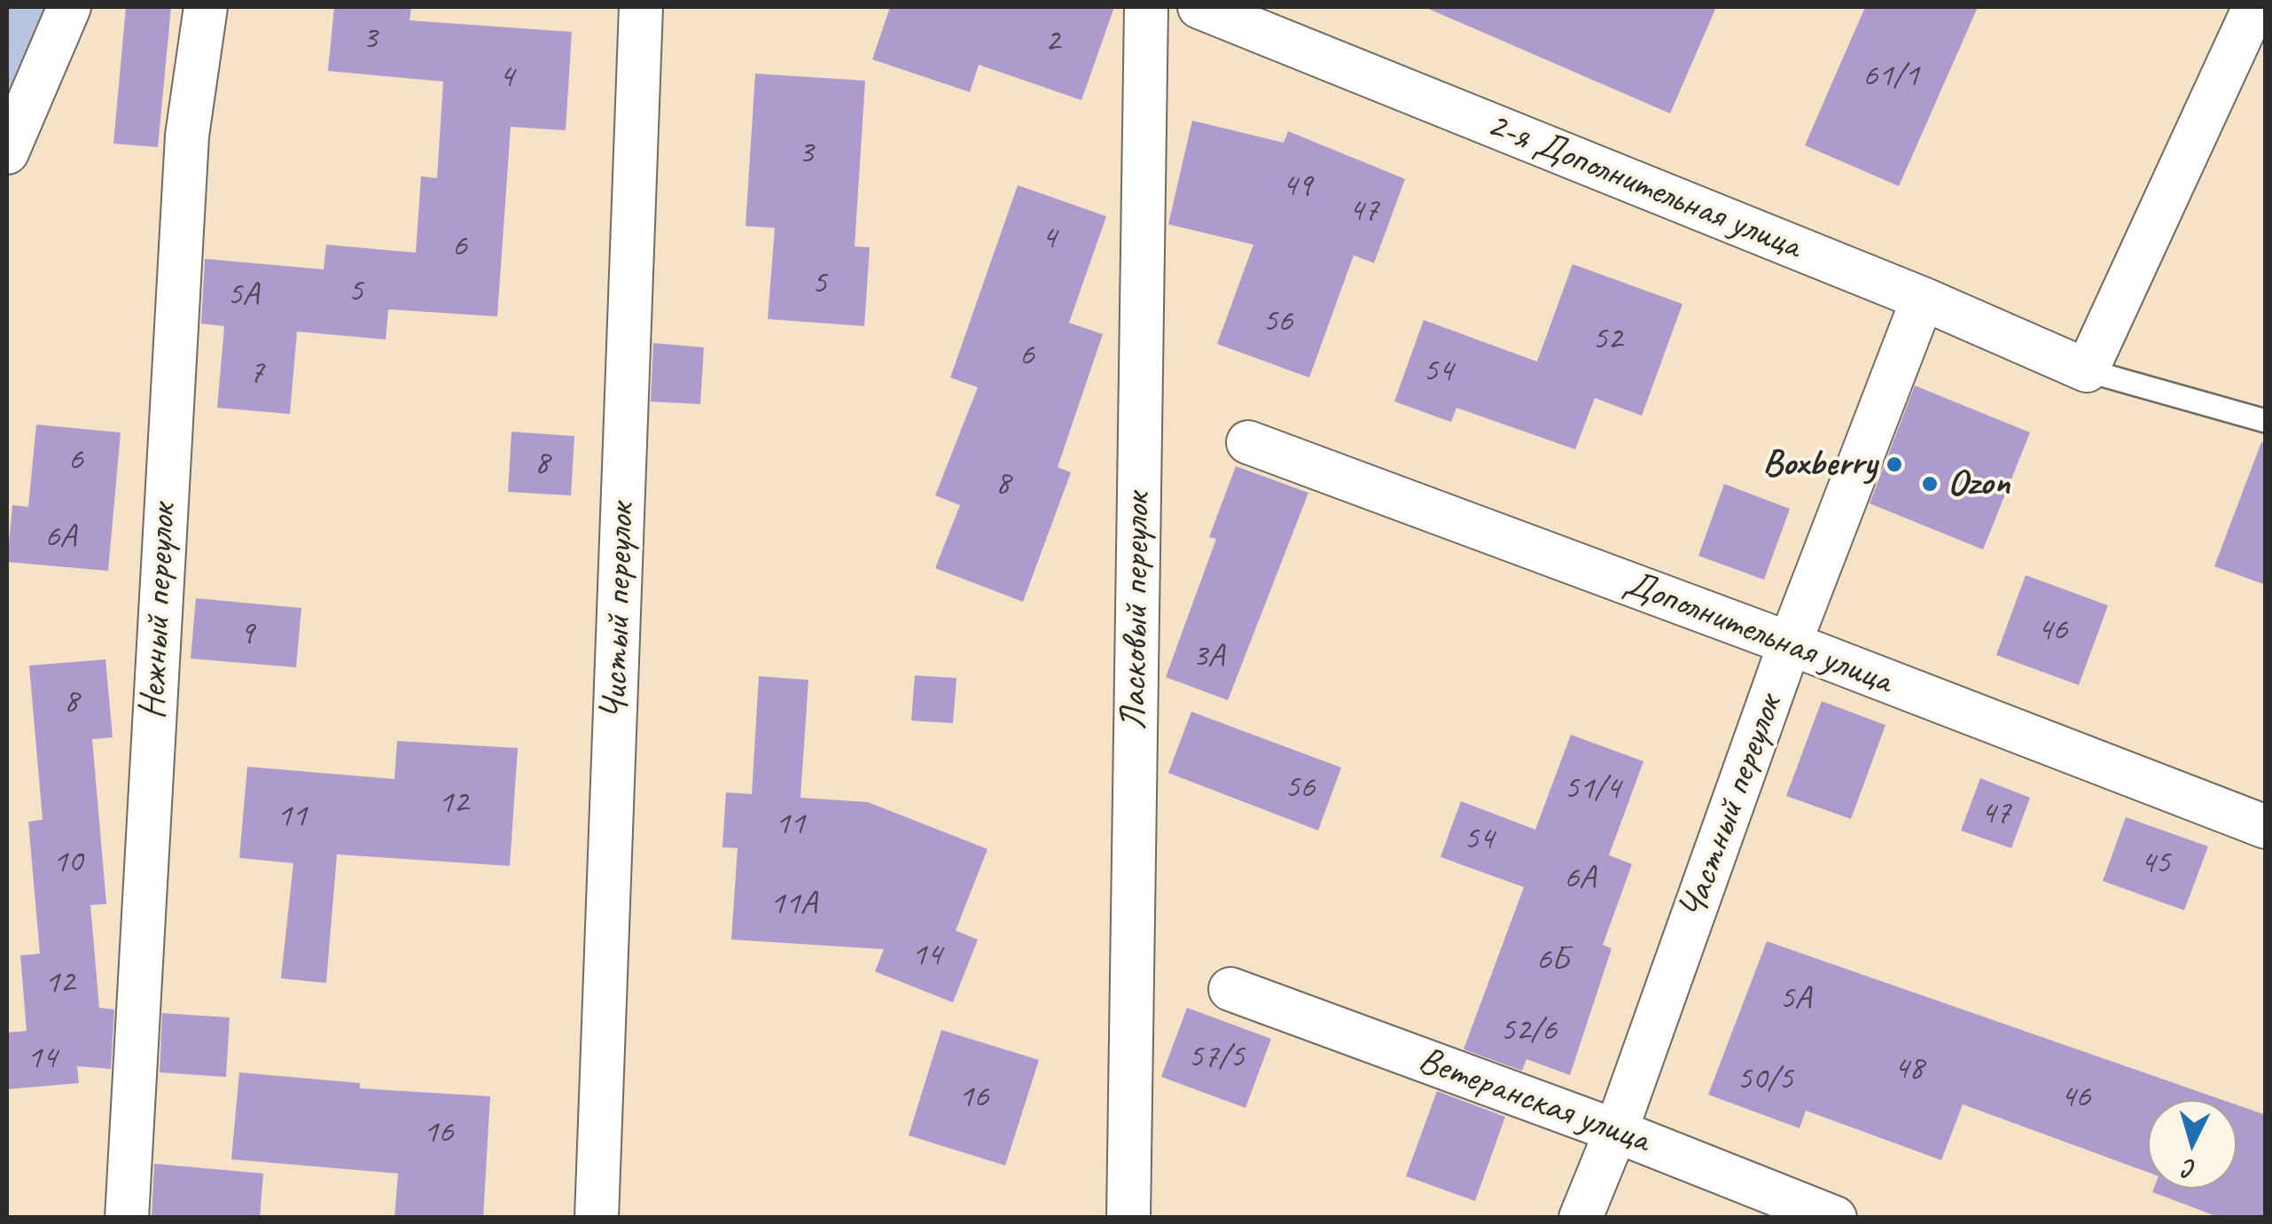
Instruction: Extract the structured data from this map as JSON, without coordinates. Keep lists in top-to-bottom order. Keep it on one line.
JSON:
{"streets":{"street":["2-я Дополнительная улица","Нежный переулок","Чистый переулок","Ласковый переулок","Дополнительная улица","Частный переулок","Ветеранская улица"]},"crossings":[["2-я Дополнительная улица","Частный переулок"],["Дополнительная улица","Частный переулок"],["Частный переулок","Ветеранская улица"]],"places":["Boxberry","Ozon"],"house_numbers":["3","2","61/1","4","3","49","47","4","6","5","5","5А","56","52","6","54","7","6","8","8","6А","46","9","3А","8","56","51/4","12","47","11","11","54","10","45","6А","11А","14","6Б","12","5А","52/6","57/5","14","48","50/5","16","46","16"],"north":"bottom"}
